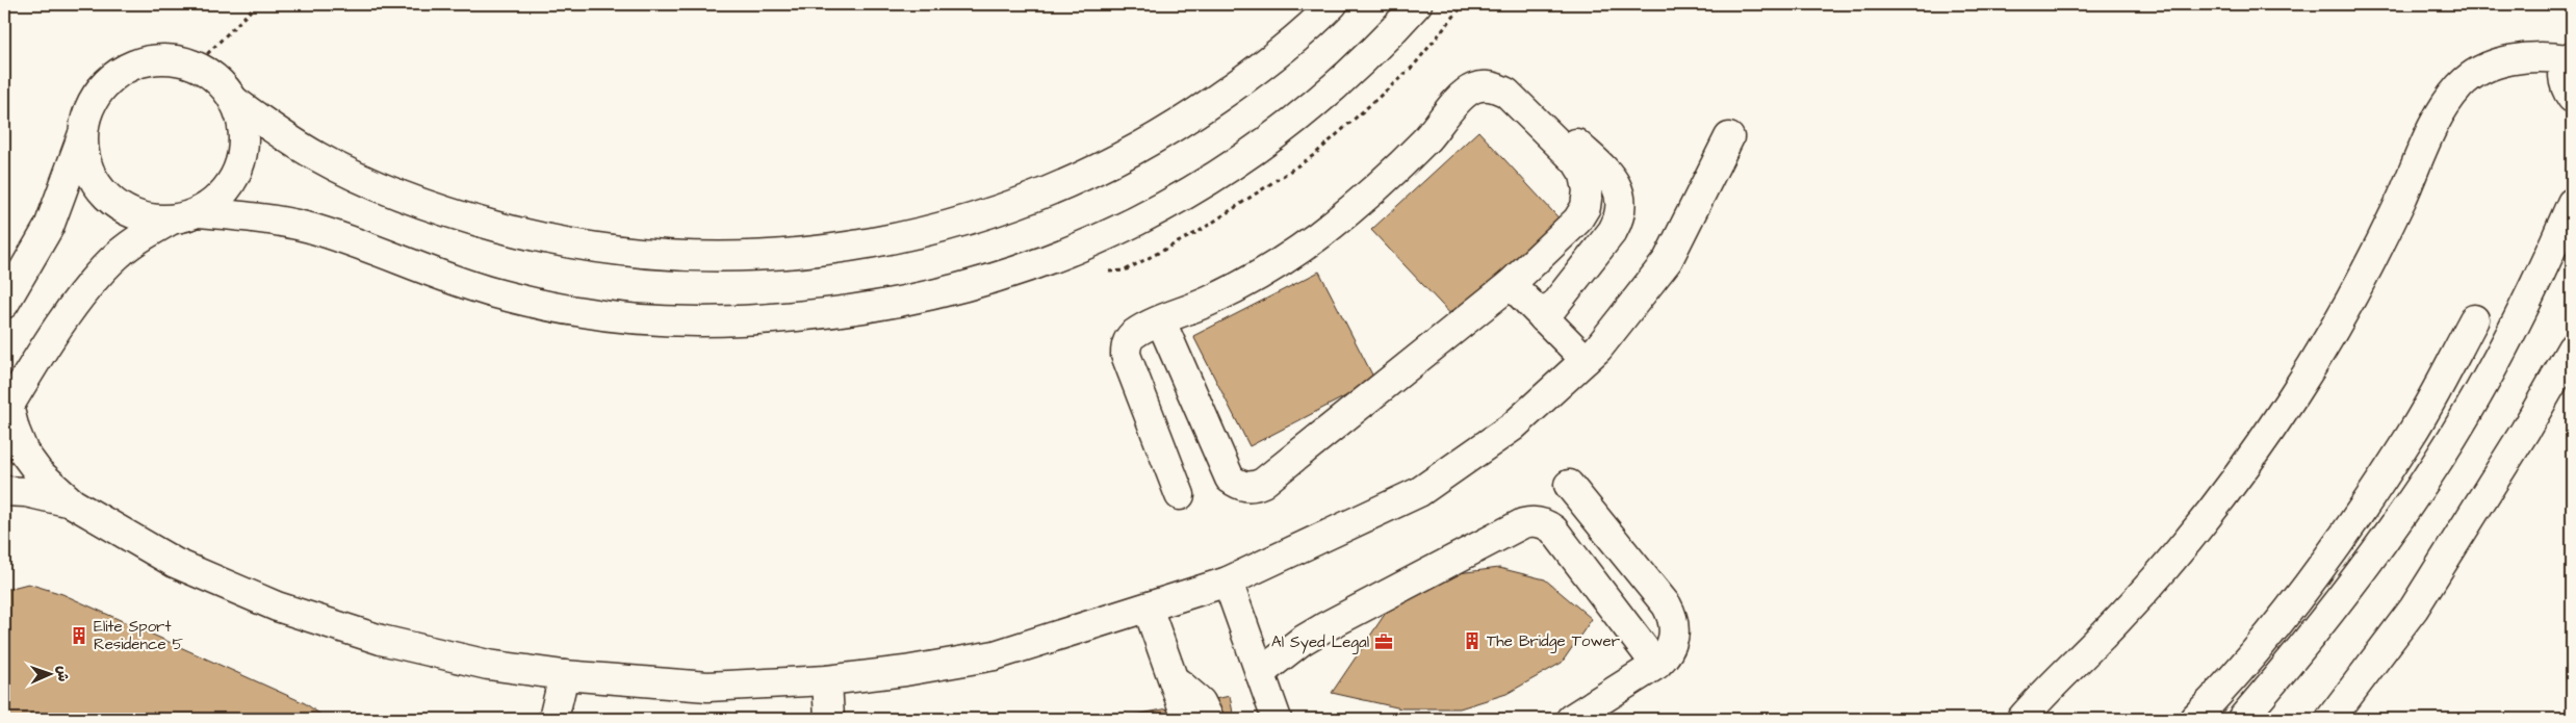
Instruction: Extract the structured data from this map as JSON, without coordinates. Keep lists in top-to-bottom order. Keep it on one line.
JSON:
{"places":{"building":["Elite Sport Residence 5","The Bridge Tower"],"office":["Al Syed Legal"]},"north":"right"}
